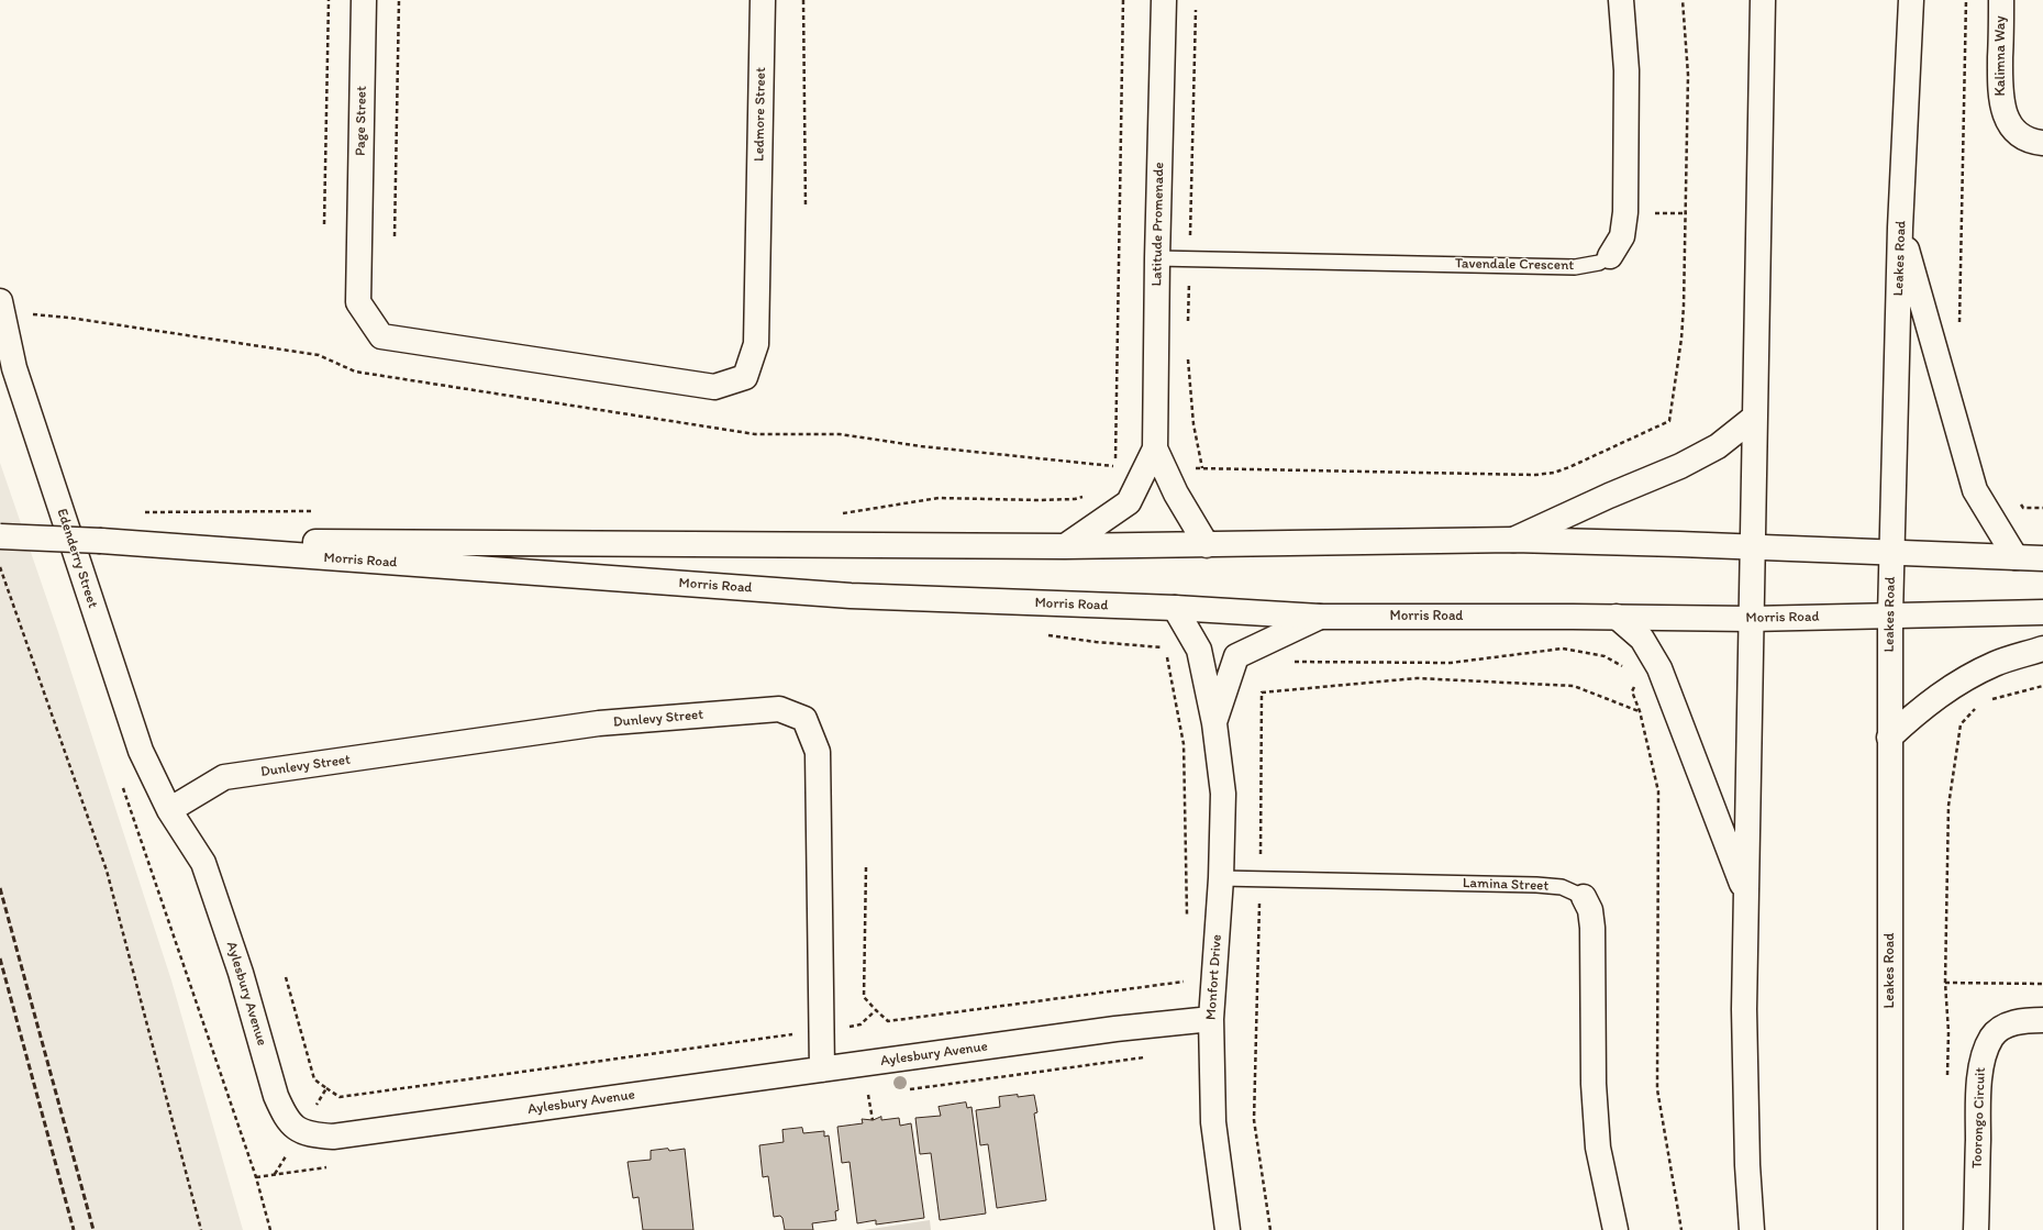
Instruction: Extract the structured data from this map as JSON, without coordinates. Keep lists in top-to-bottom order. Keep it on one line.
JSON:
{"streets":{"main road":["Kalimna Way","Ledmore Street","Page Street","Latitude Promenade","Leakes Road","Tavendale Crescent","Edenderry Street","Morris Road","Dunlevy Street","Lamina Street","Monfort Drive","Aylesbury Avenue","Toorongo Circuit"]},"crossings":[["Ledmore Street","Page Street"],["Latitude Promenade","Tavendale Crescent"],["Latitude Promenade","Morris Road"],["Leakes Road","Morris Road"],["Edenderry Street","Dunlevy Street"],["Edenderry Street","Aylesbury Avenue"],["Morris Road","Monfort Drive"],["Dunlevy Street","Aylesbury Avenue"],["Lamina Street","Monfort Drive"],["Monfort Drive","Aylesbury Avenue"]]}
